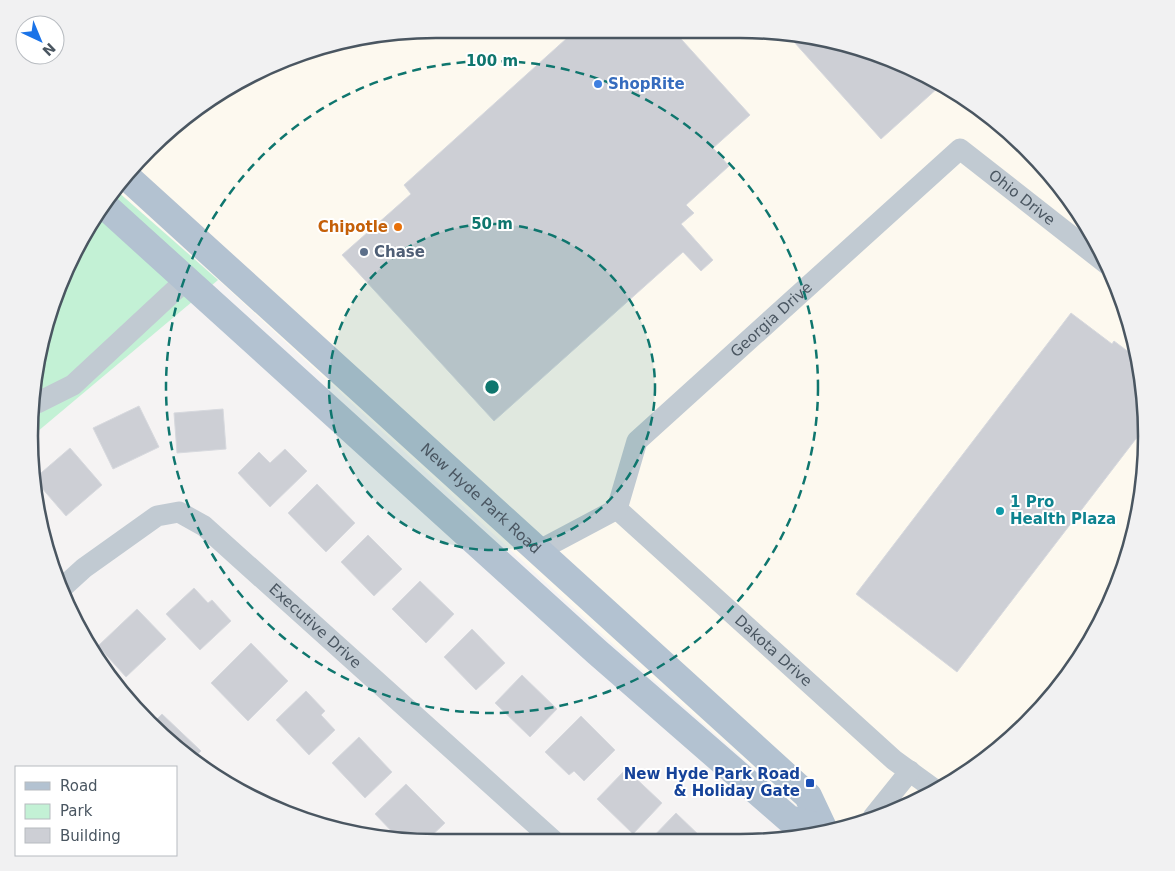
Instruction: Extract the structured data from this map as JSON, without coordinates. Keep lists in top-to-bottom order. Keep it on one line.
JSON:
{"streets":{"main road":["New Hyde Park Road"],"street":["Ohio Drive","Georgia Drive","Executive Drive","Dakota Drive"]},"crossings":[["Ohio Drive","Georgia Drive"],["Georgia Drive","Dakota Drive"]],"places":{"other":["ShopRite","Chipotle","Chase","1 Pro Health Plaza"],"transit":["New Hyde Park Road & Holiday Gate"]},"legend":["Road","Park","Building"],"north":"bottom right","rings":["100 m","50 m"]}
